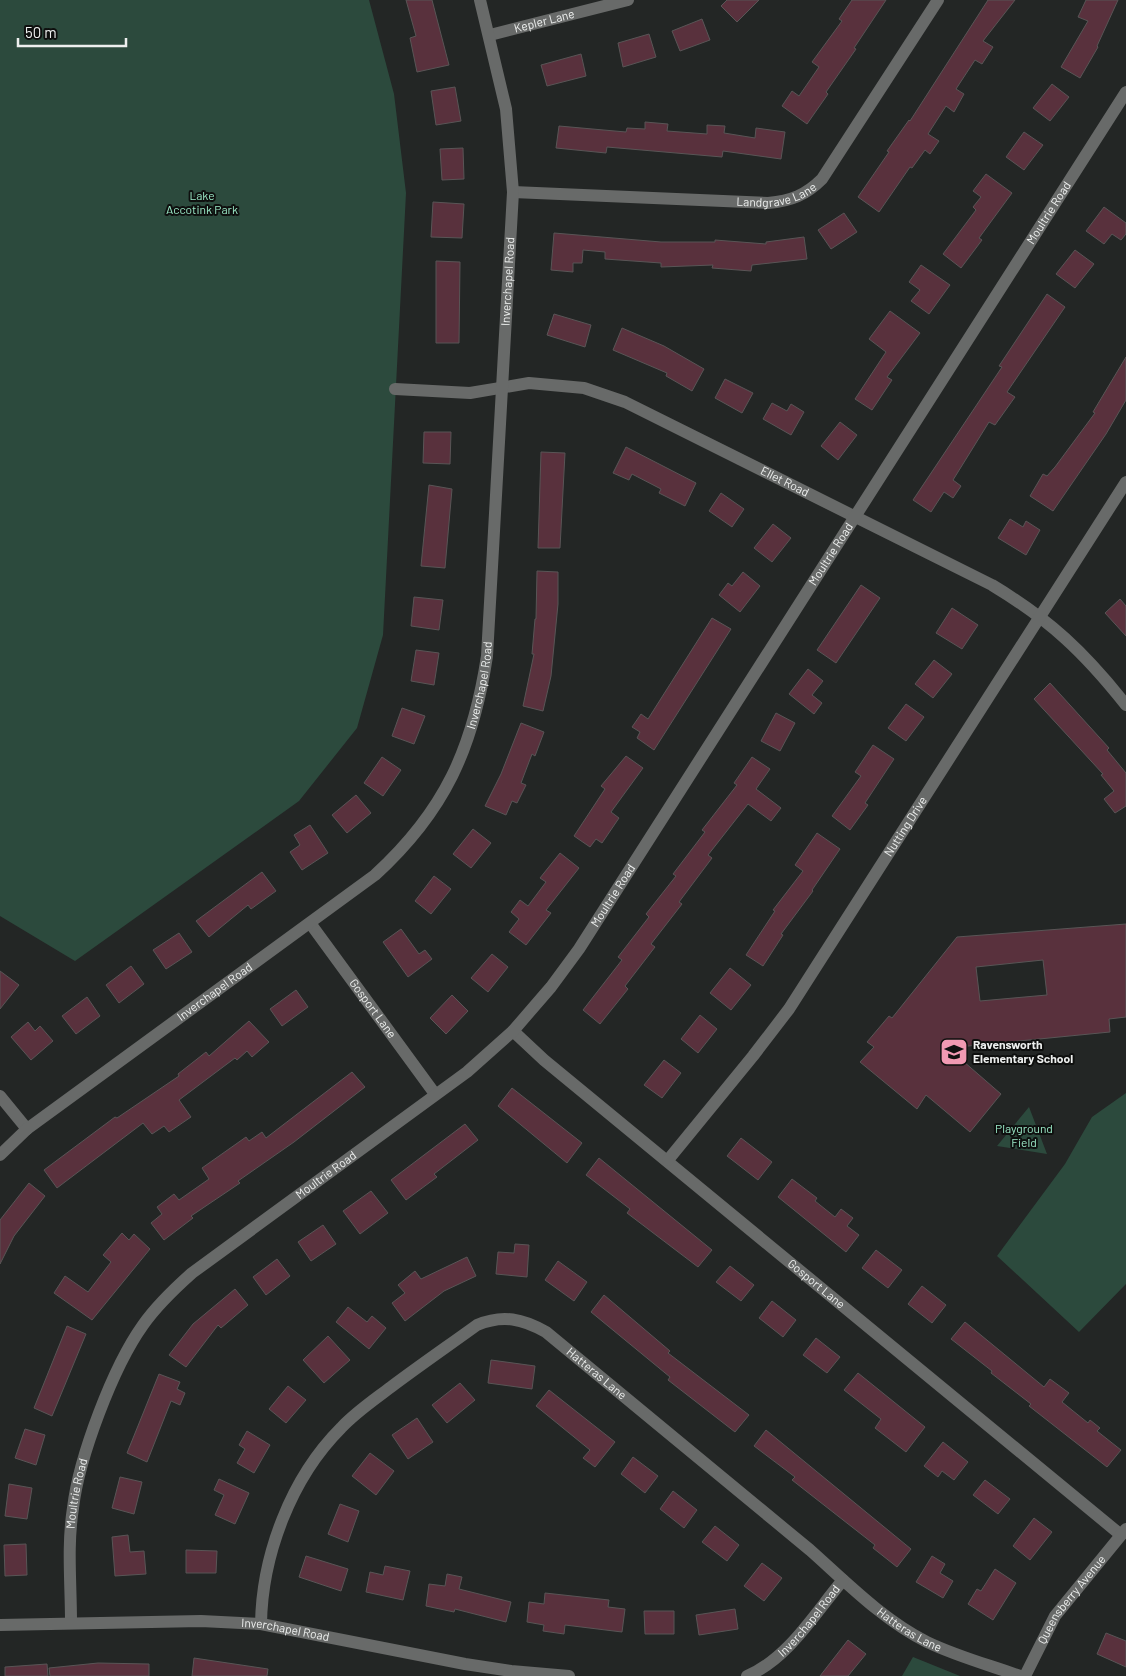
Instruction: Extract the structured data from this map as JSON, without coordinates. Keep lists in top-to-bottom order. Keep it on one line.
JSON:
{"streets":{"street":["Kepler Lane","Landgrave Lane","Moultrie Road","Inverchapel Road","Ellet Road","Nutting Drive","Gosport Lane","Hatteras Lane","Queensberry Avenue"]},"crossings":[["Kepler Lane","Inverchapel Road"],["Landgrave Lane","Inverchapel Road"],["Moultrie Road","Inverchapel Road"],["Moultrie Road","Ellet Road"],["Moultrie Road","Gosport Lane"],["Inverchapel Road","Ellet Road"],["Inverchapel Road","Gosport Lane"],["Inverchapel Road","Hatteras Lane"],["Ellet Road","Nutting Drive"],["Nutting Drive","Gosport Lane"],["Gosport Lane","Queensberry Avenue"]],"parks":["Lake Accotink Park","Playground Field"],"places":{"school or university":["Ravensworth Elementary School"]},"scale_bar":"50 m"}
